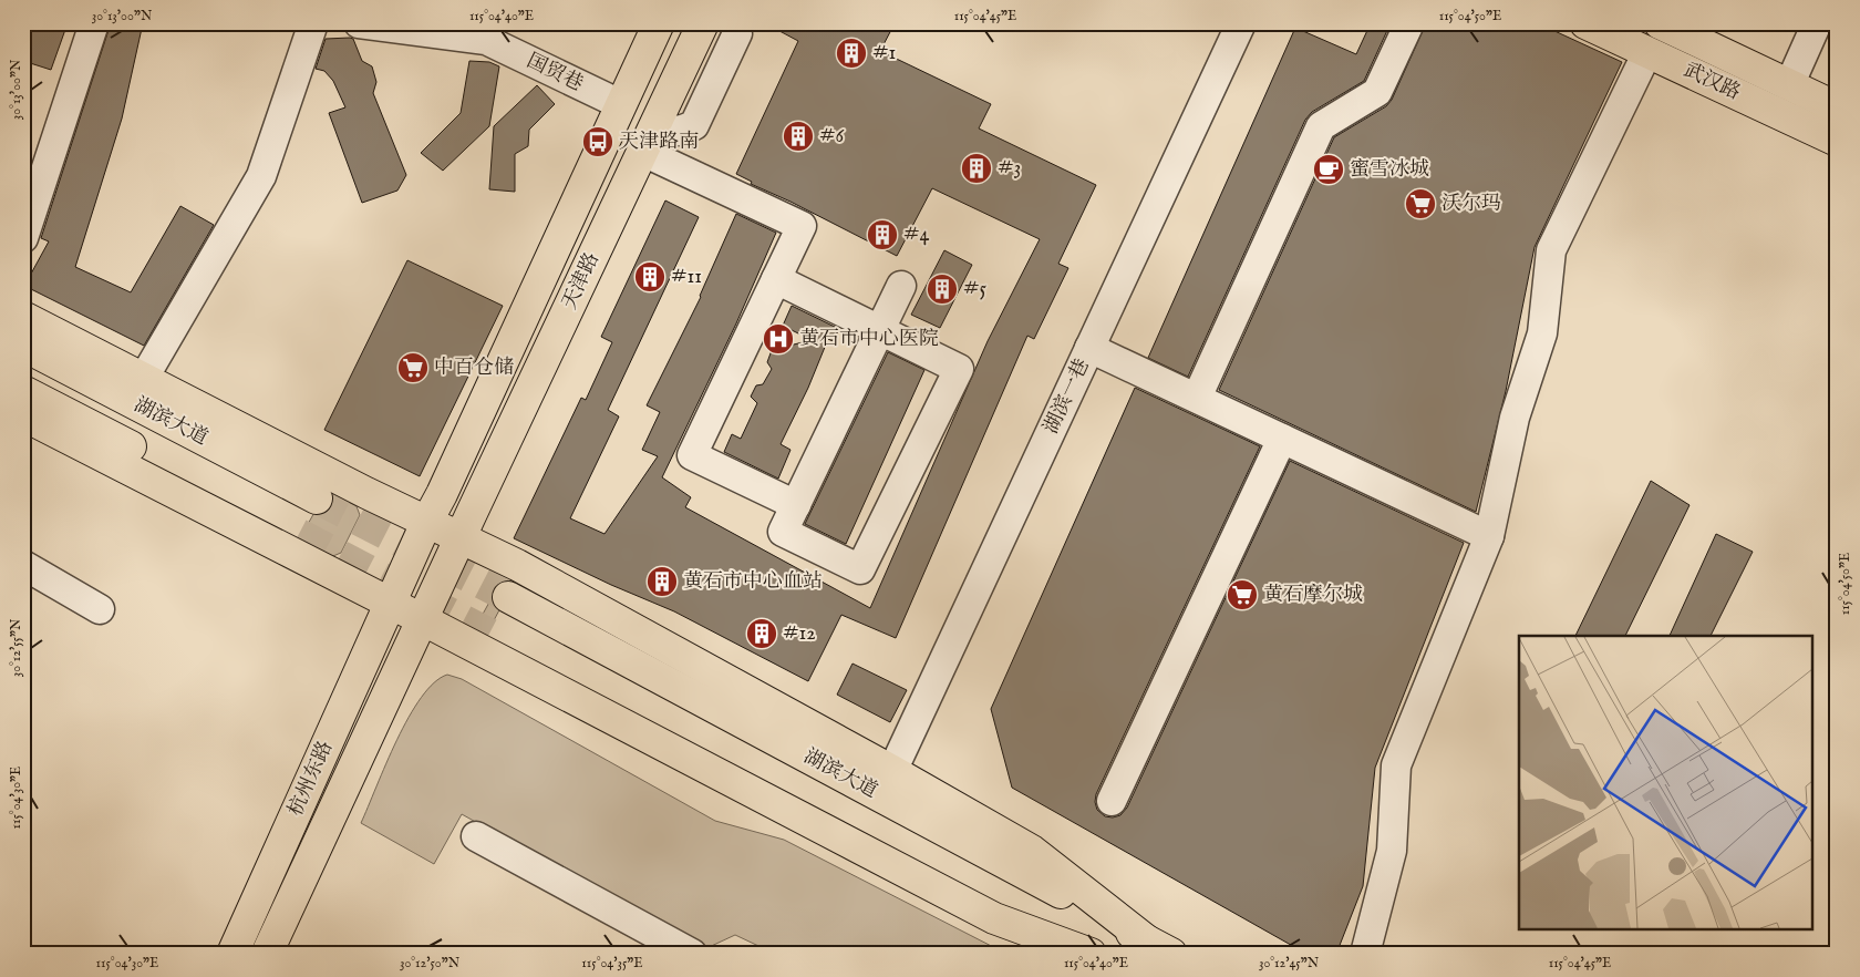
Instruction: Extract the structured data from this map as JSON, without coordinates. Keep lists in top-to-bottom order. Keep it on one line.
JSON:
{"streets":{"main road":["武汉路","天津路","湖滨大道","杭州东路"],"street":["国贸巷","湖滨一巷"]},"crossings":[["国贸巷","天津路"],["天津路","杭州东路"]],"places":{"building":["#1","#6","#3","#4","#11","#5","黄石市中心血站","#12"],"bus stop":["天津路南"],"cafe":["蜜雪冰城"],"supermarket":["沃尔玛","中百仓储","黄石摩尔城"],"hospital":["黄石市中心医院"]},"coordinates":["30°13'00\"N","115°04'40\"E","115°04'45\"E","115°04'50\"E","30°12'55\"N","115°04'30\"E","30°12'50\"N","115°04'35\"E","30°12'45\"N"]}
